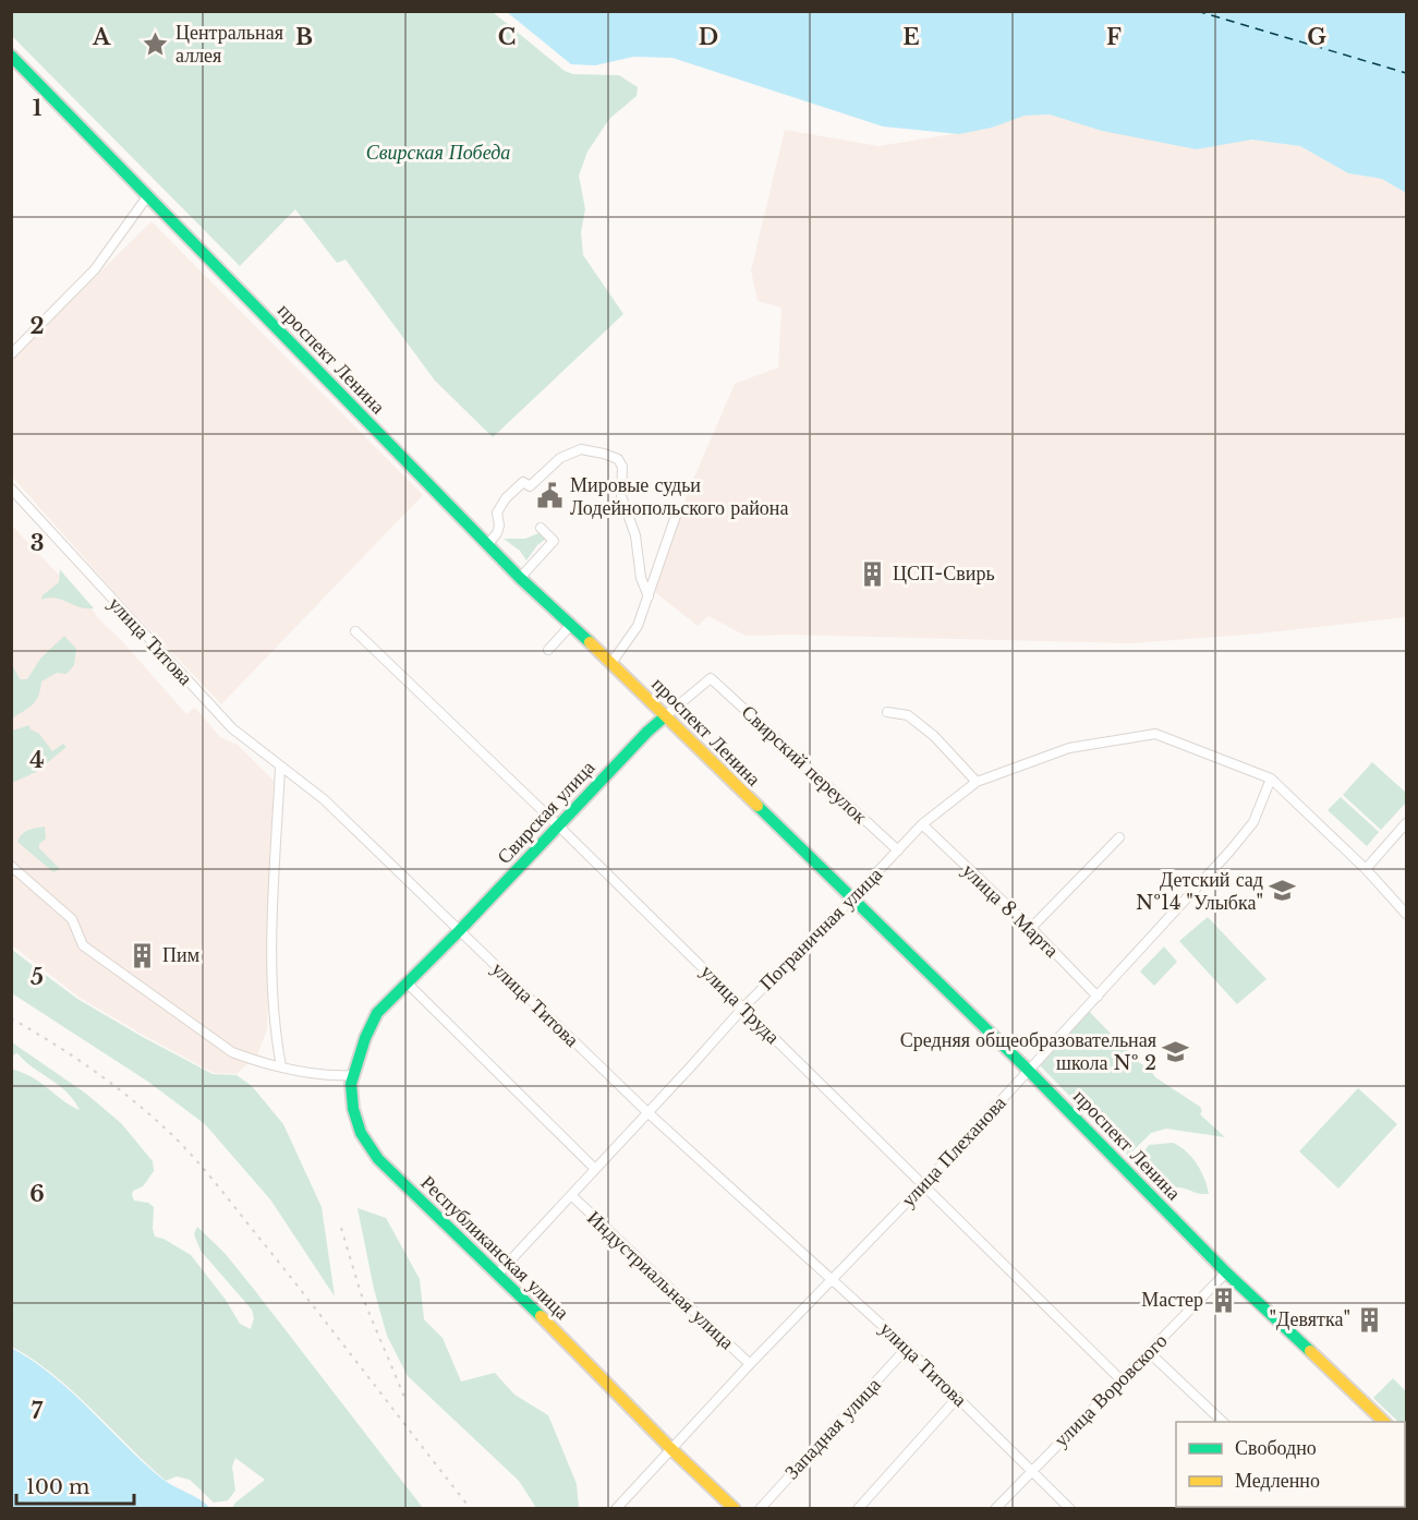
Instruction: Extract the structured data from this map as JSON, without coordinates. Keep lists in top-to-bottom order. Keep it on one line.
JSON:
{"streets":{"main road":["проспект Ленина","Свирская улица","Республиканская улица"],"street":["улица Титова","Свирский переулок","улица 8 Марта","Пограничная улица","улица Труда","улица Плеханова","Индустриальная улица","улица Воровского","Западная улица"]},"crossings":[["проспект Ленина","Свирская улица"],["проспект Ленина","Пограничная улица"],["проспект Ленина","улица Плеханова"],["проспект Ленина","улица Воровского"],["улица Титова","Свирская улица"],["улица Титова","Пограничная улица"],["улица Титова","улица Плеханова"],["улица Титова","улица Воровского"],["улица Титова","Западная улица"],["Свирский переулок","Свирская улица"],["Свирский переулок","Пограничная улица"],["Свирская улица","улица Труда"],["Свирская улица","Республиканская улица"],["улица 8 Марта","Пограничная улица"],["улица 8 Марта","улица Плеханова"],["Пограничная улица","улица Труда"],["Пограничная улица","улица Плеханова"],["Пограничная улица","Республиканская улица"],["Пограничная улица","Индустриальная улица"],["улица Труда","улица Плеханова"],["улица Труда","улица Воровского"],["улица Плеханова","Республиканская улица"],["улица Плеханова","Индустриальная улица"]],"parks":["Свирская Победа"],"places":{"place":["Центральная аллея"],"public building":["Мировые судьи Лодейнопольского района"],"building":["ЦСП-Свирь","Пим","Мастер","\"Девятка\""],"school or university":["Детский сад №14 \"Улыбка\"","Средняя общеобразовательная школа № 2"]},"legend":["Свободно","Медленно"],"scale_bar":"100 m","grid":{"columns":["A","B","C","D","E","F","G"],"rows":["1","2","3","4","5","6","7"]}}
